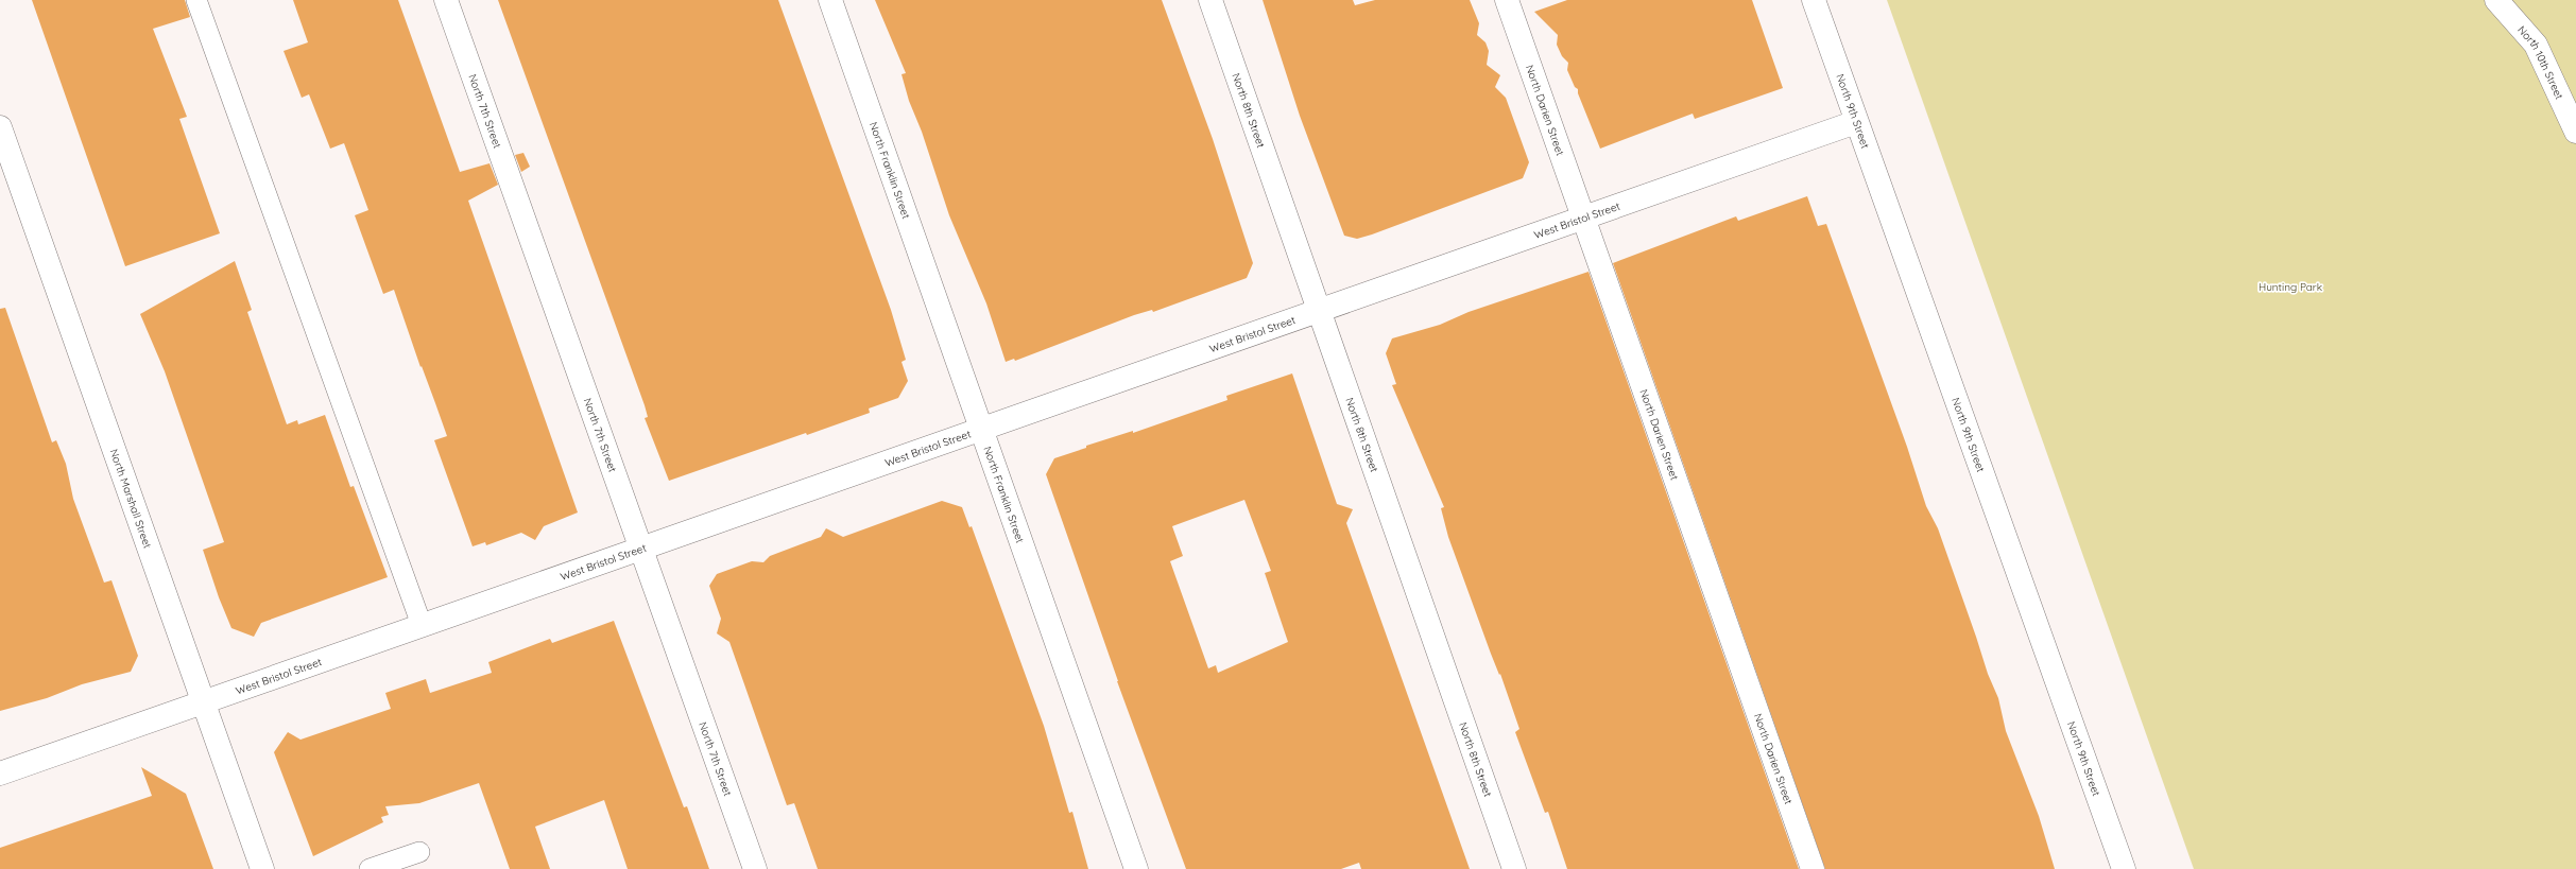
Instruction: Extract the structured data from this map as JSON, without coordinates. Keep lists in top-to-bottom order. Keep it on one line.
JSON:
{"streets":{"street":["North 10th Street","North 7th Street","North 8th Street","North Darien Street","North 9th Street","North Franklin Street","West Bristol Street","North Marshall Street"]},"crossings":[["North 7th Street","West Bristol Street"],["North 8th Street","West Bristol Street"],["North Darien Street","West Bristol Street"],["North 9th Street","West Bristol Street"],["North Franklin Street","West Bristol Street"],["West Bristol Street","North Marshall Street"]],"parks":["Hunting Park"]}
